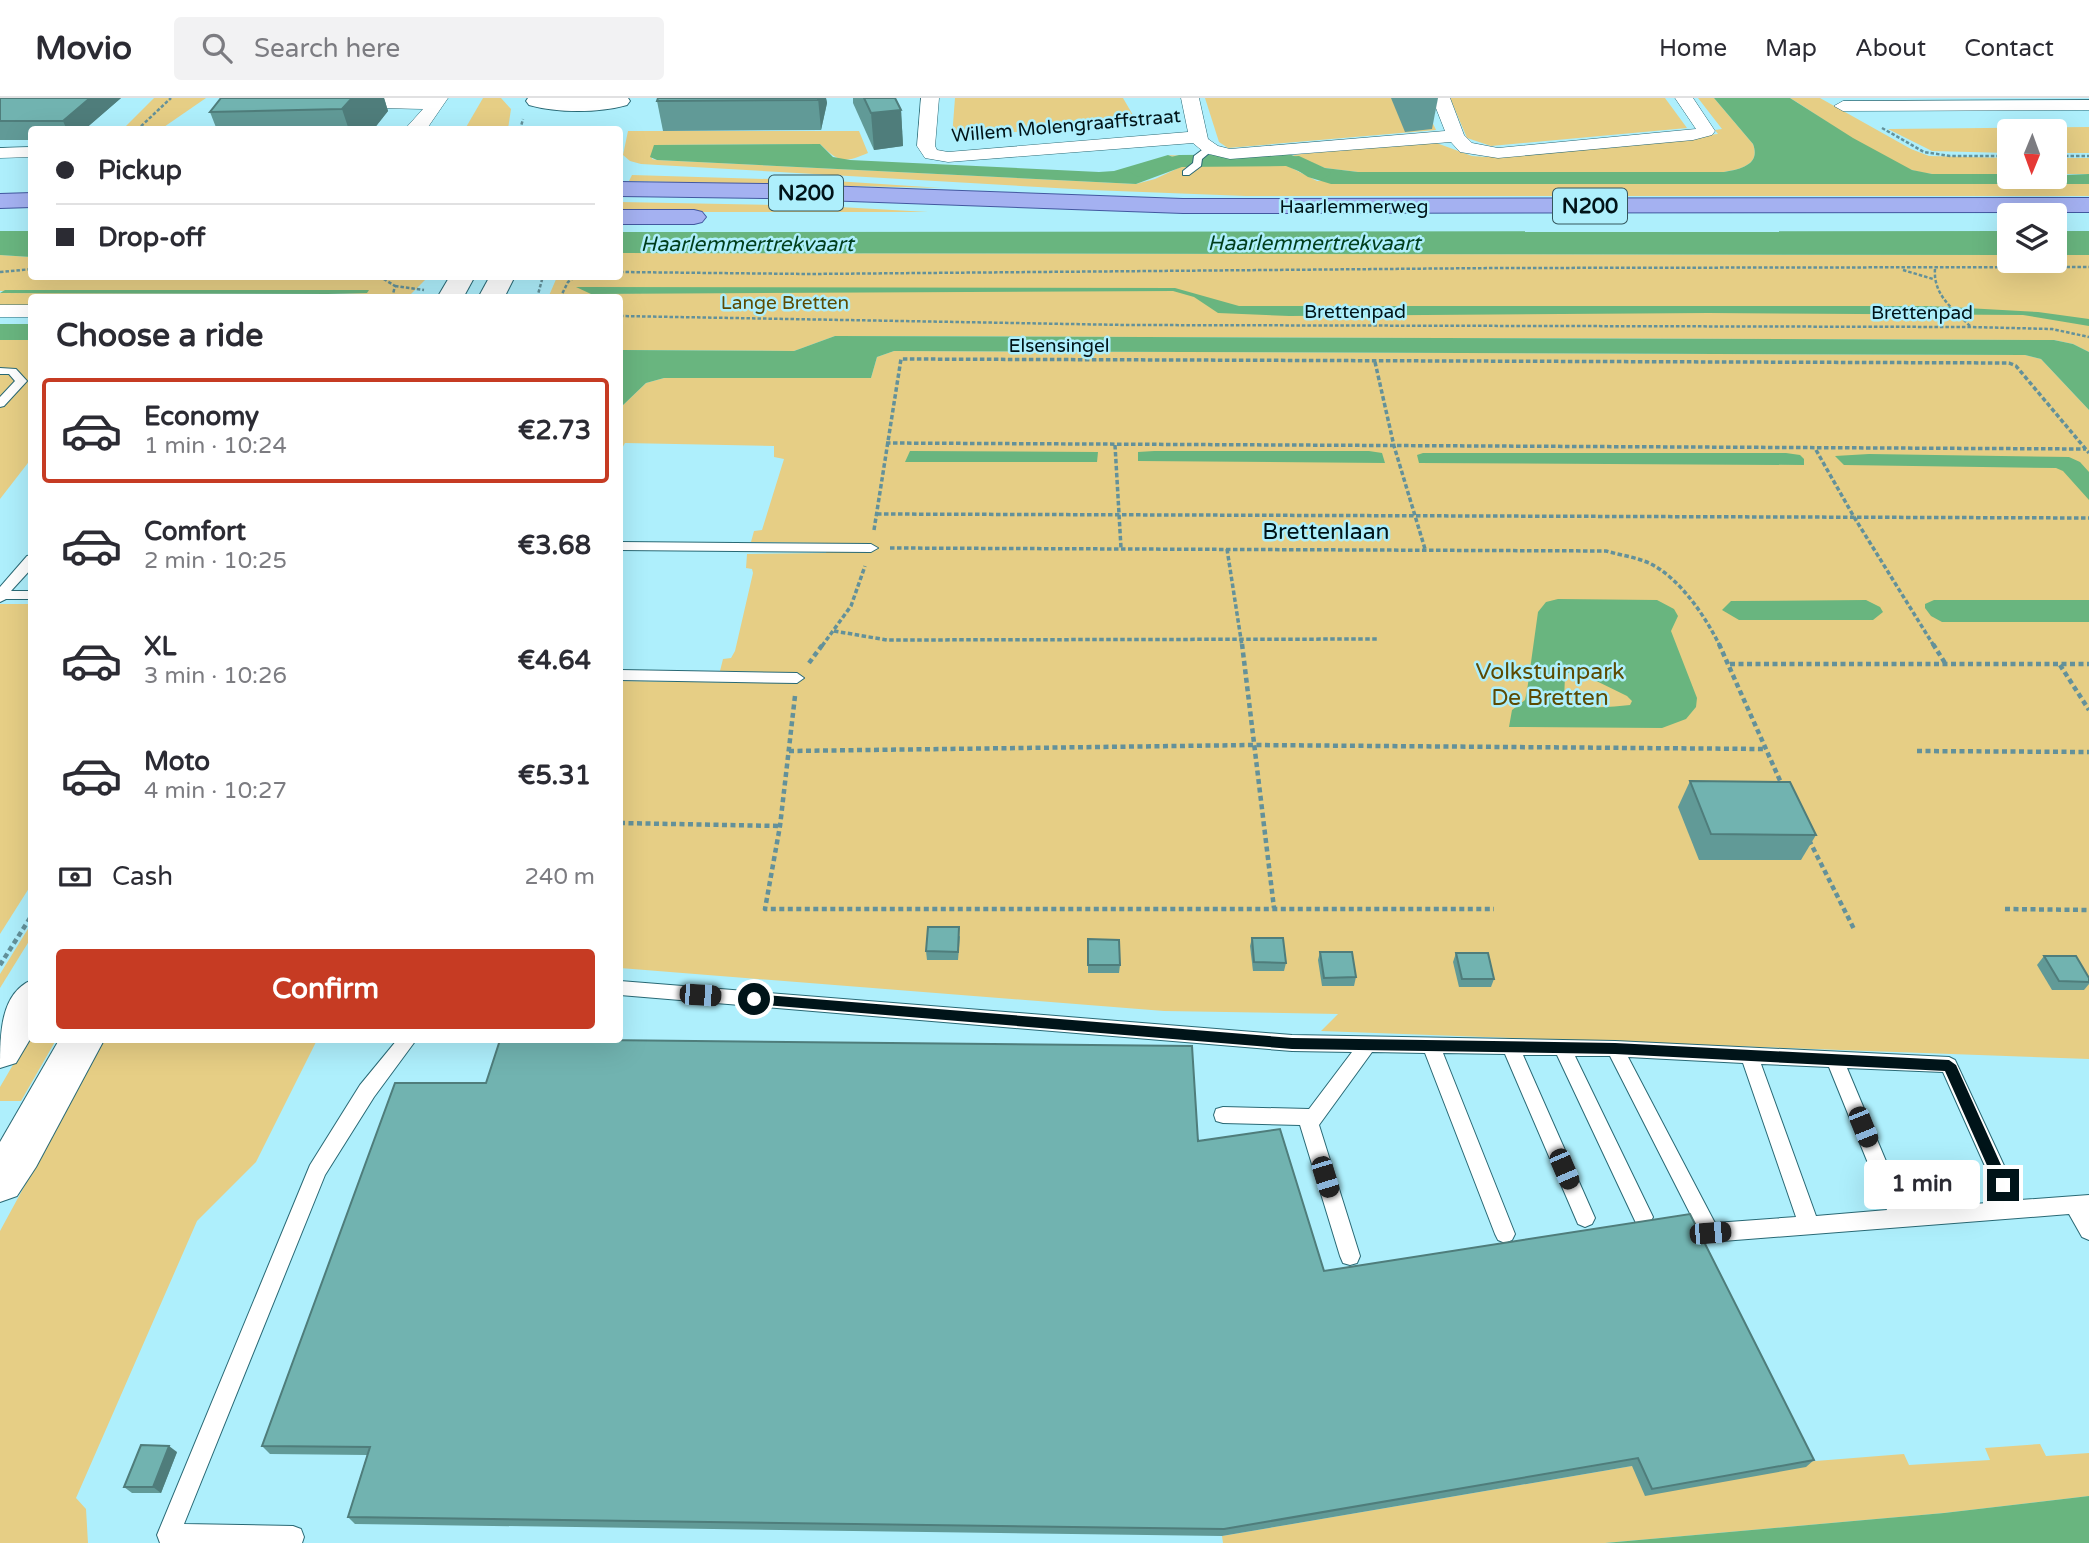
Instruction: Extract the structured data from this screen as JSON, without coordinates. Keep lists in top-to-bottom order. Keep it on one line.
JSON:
{"streets":{"main road":["N200","Haarlemmerweg"],"street":["Willem Molengraaffstraat"],"path":["Brettenpad","Elsensingel","Brettenlaan"]},"water":["Haarlemmertrekvaart"],"parks":["Lange Bretten","Volkstuinpark De Bretten"],"north":"bottom","page":{"header":"Movio","search":"Search here","nav":["Home","Map","About","Contact"],"banner":["Pickup","Drop-off"],"heading":"Choose a ride","list":[{"name":"Economy","note":"1 min · 10:24","value":"€2.73"},{"name":"Comfort","note":"2 min · 10:25","value":"€3.68"},{"name":"XL","note":"3 min · 10:26","value":"€4.64"},{"name":"Moto","note":"4 min · 10:27","value":"€5.31"}],"pay":["Cash","240 m"],"buttons":"Confirm","bubble":"1 min"}}
